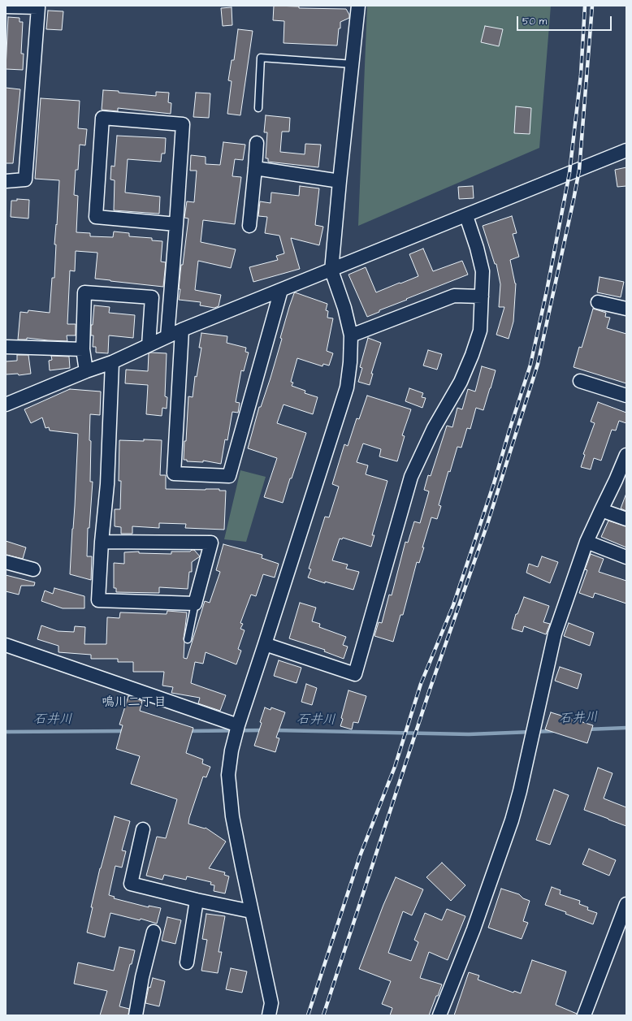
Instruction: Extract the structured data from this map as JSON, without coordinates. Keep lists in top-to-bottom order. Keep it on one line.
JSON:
{"districts":["鳴川二丁目"],"water":["石井川"],"scale_bar":"50 m"}
